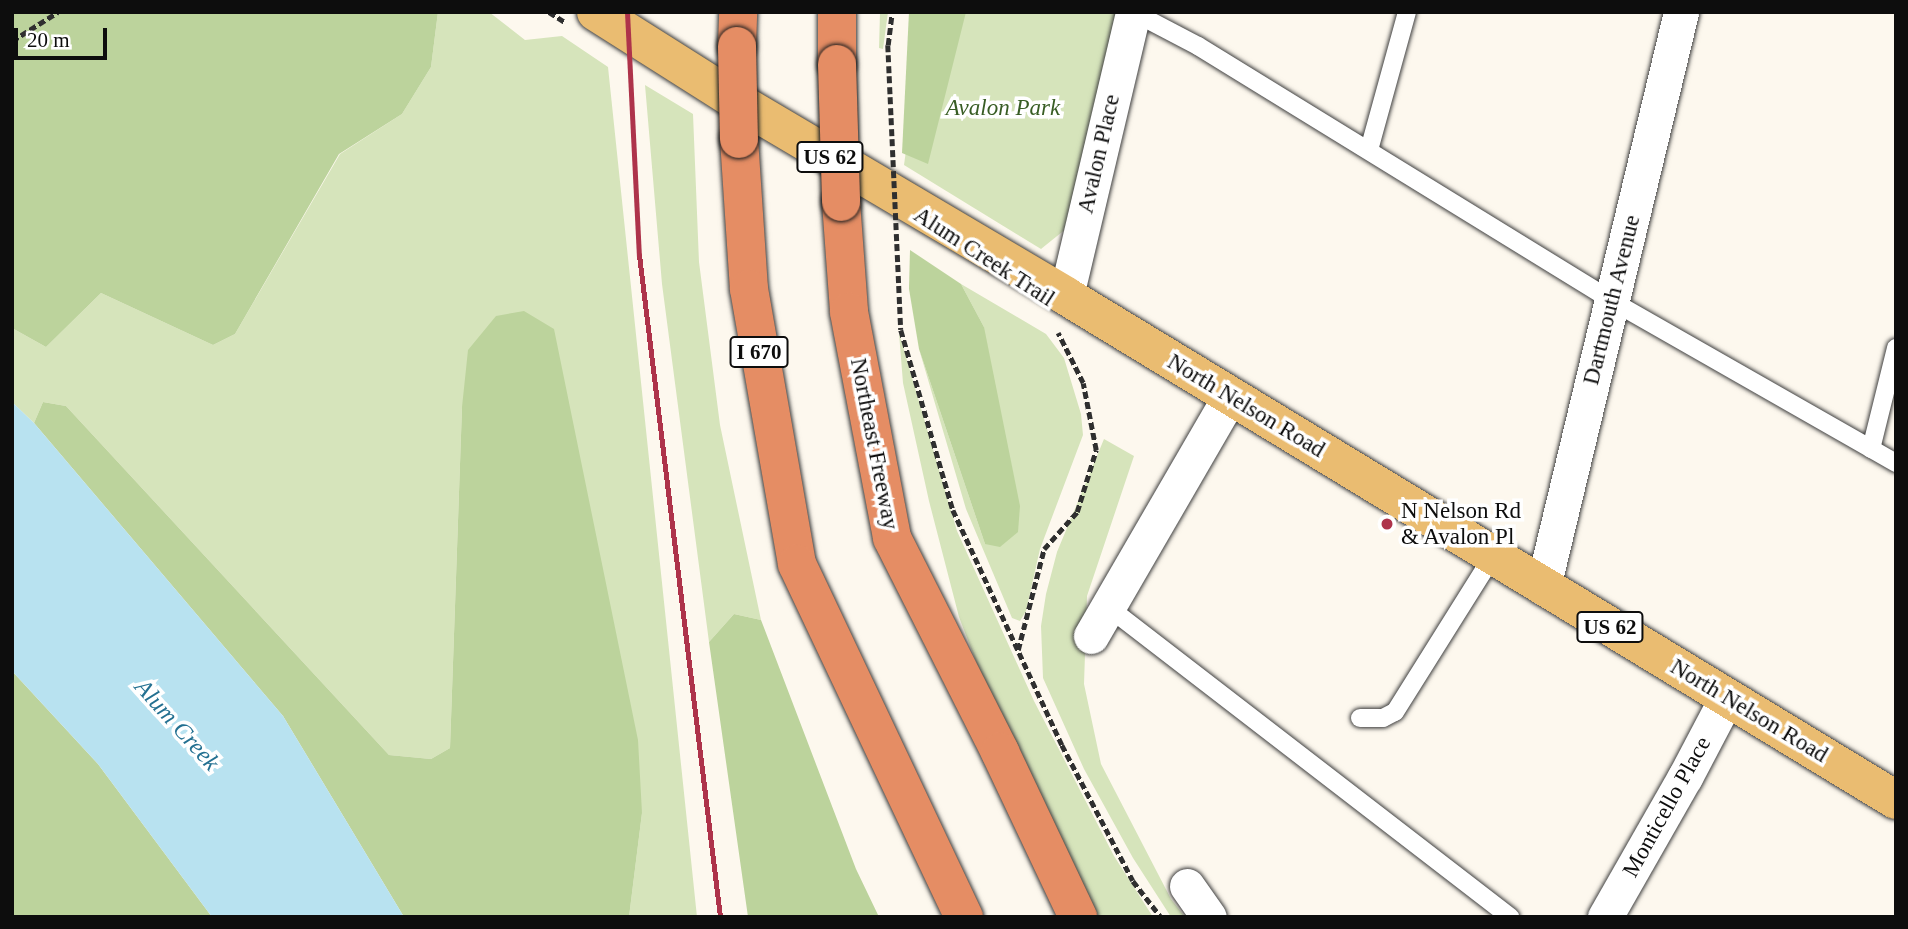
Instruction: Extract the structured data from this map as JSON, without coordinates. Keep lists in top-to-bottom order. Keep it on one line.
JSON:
{"streets":{"highway":["I 670","Northeast Freeway"],"main road":["US 62","North Nelson Road"],"street":["Avalon Place","Dartmouth Avenue","Monticello Place"],"path":["Alum Creek Trail"]},"crossings":[["Avalon Place","Alum Creek Trail"],["Avalon Place","North Nelson Road"],["Alum Creek Trail","North Nelson Road"],["Dartmouth Avenue","North Nelson Road"],["North Nelson Road","Monticello Place"]],"water":["Alum Creek"],"parks":["Avalon Park"],"places":["N Nelson Rd & Avalon Pl"],"scale_bar":"20 m"}
